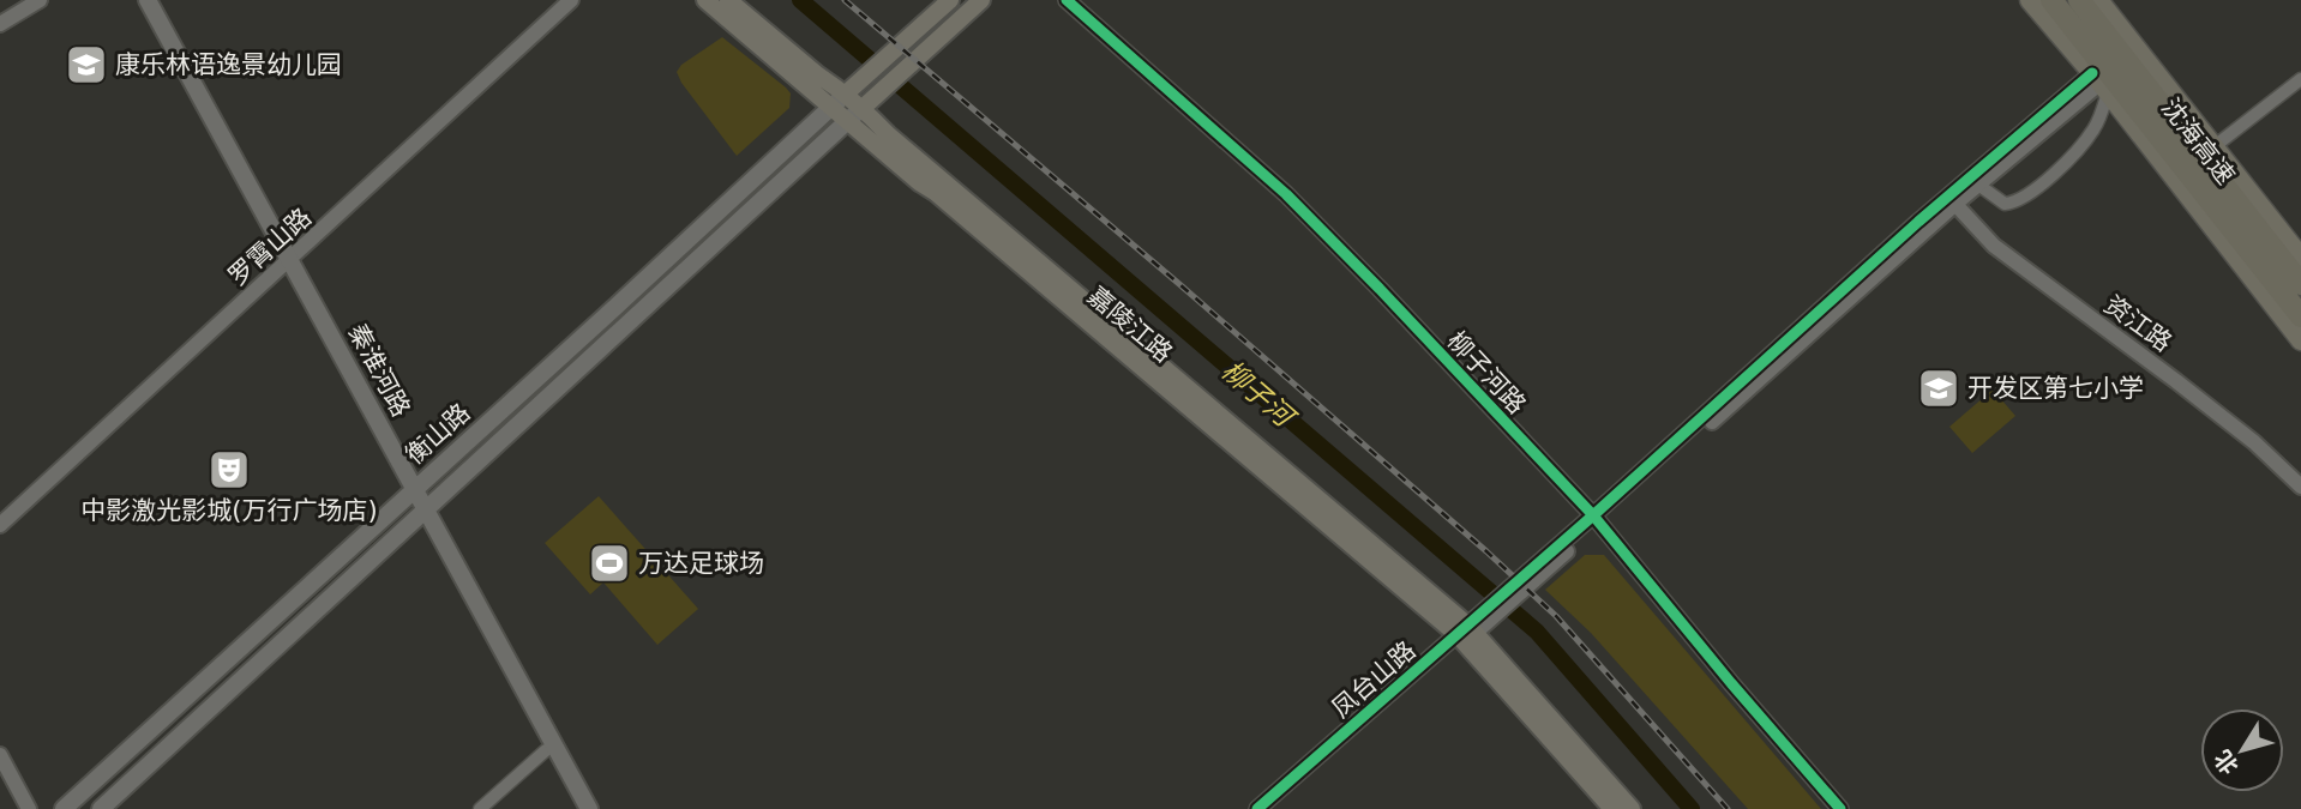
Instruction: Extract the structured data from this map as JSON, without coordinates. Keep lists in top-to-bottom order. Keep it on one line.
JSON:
{"streets":{"highway":["沈海高速"],"main road":["嘉陵江路","秦淮河路","衡山路"],"street":["罗霄山路","资江路","柳子河路","凤台山路"]},"crossings":[["罗霄山路","秦淮河路"],["资江路","凤台山路"],["嘉陵江路","衡山路"],["嘉陵江路","凤台山路"],["秦淮河路","衡山路"],["柳子河路","凤台山路"]],"water":["柳子河"],"places":{"school or university":["康乐林语逸景幼儿园","开发区第七小学"],"theatre":["中影激光影城(万行广场店)"],"sports":["万达足球场"]},"north":"bottom left"}
